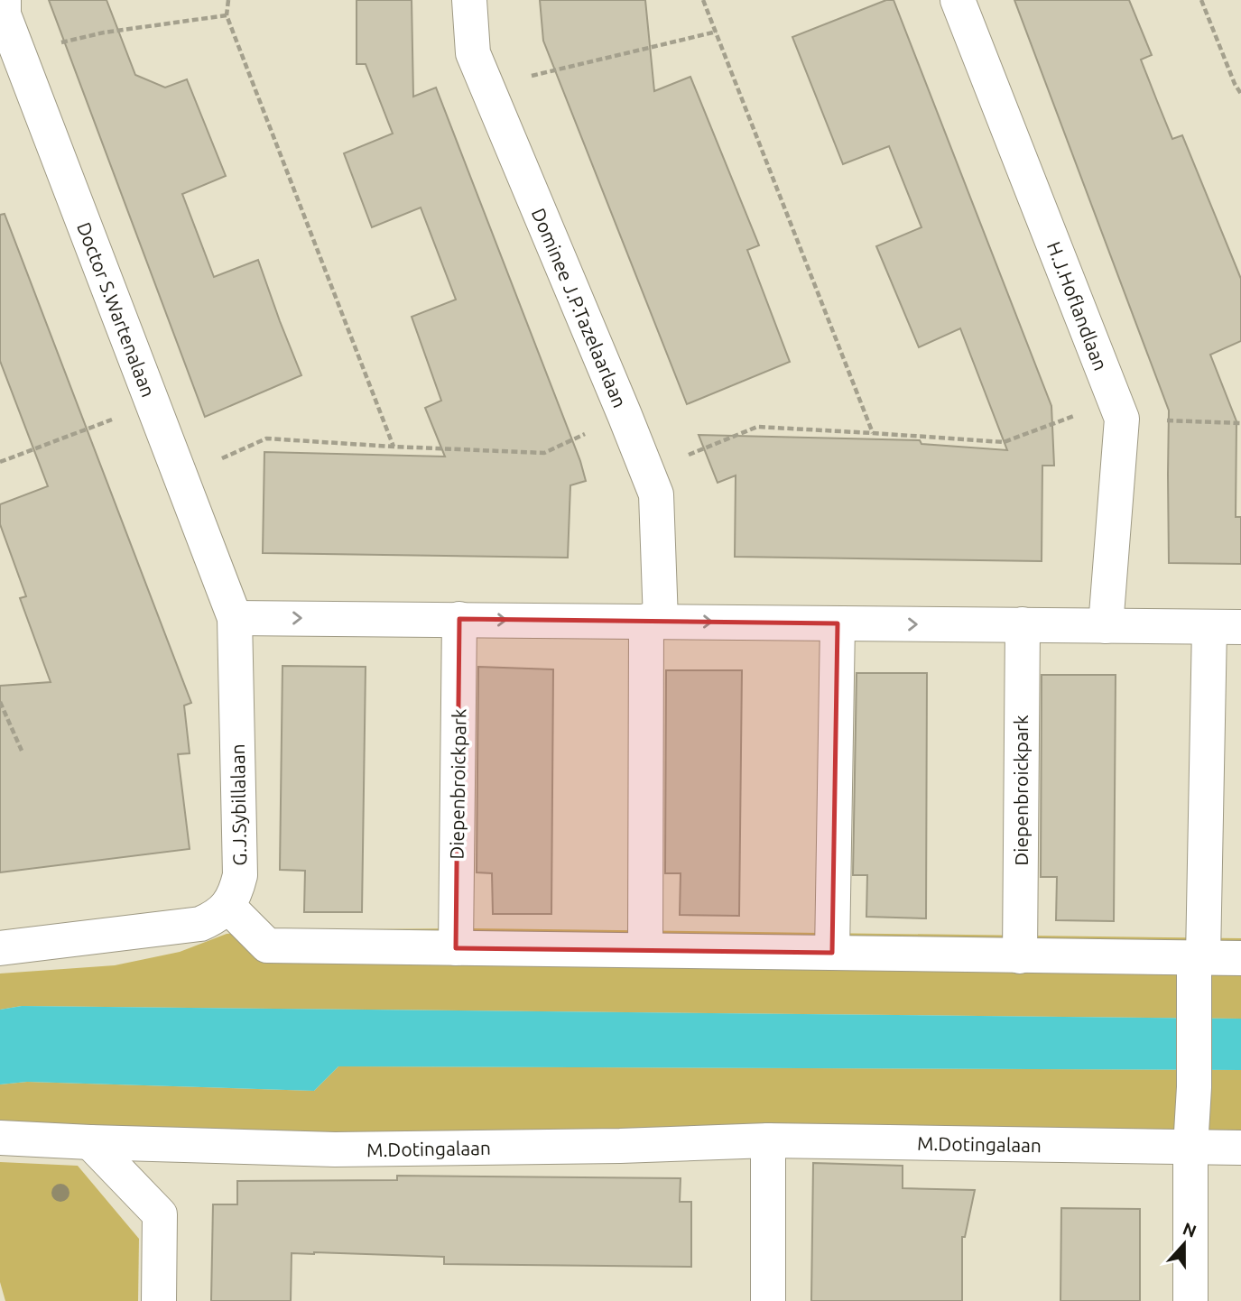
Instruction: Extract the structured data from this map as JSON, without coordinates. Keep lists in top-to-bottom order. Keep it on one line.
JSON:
{"streets":{"street":["H.J.Hoflandlaan","Dominee J.P.Tazelaarlaan","Doctor S.Wartenalaan","Diepenbroickpark","G.J.Sybillalaan","M.Dotingalaan"]},"crossings":[["Doctor S.Wartenalaan","G.J.Sybillalaan"]],"north":"top"}
